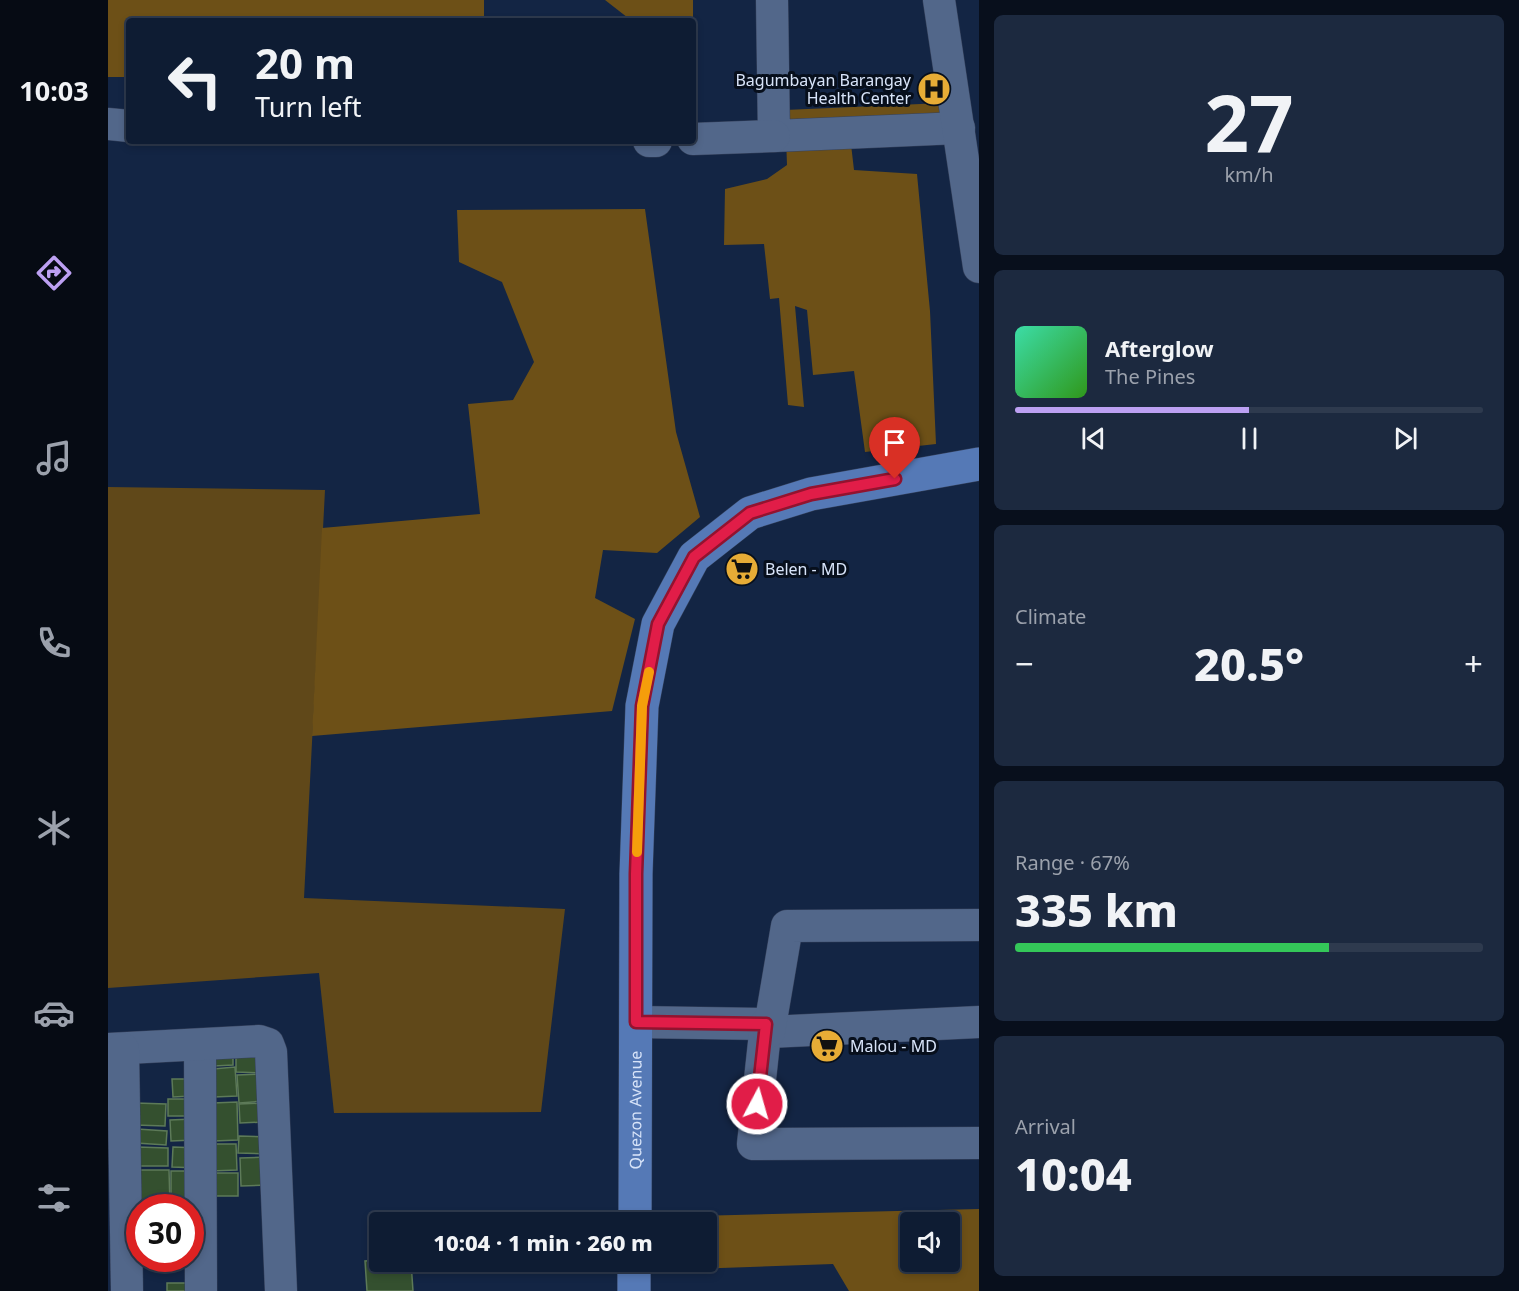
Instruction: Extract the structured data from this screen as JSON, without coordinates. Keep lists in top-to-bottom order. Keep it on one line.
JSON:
{"streets":{"main road":["Quezon Avenue"]},"places":{"hospital":["Bagumbayan Barangay Health Center"],"supermarket":["Belen - MD","Malou - MD"]},"page":{"tabs":"10:03","tile":[["27","km/h"],"Climate",["Range · 67%","335 km"],["Arrival","10:04"]],"turn":["20 m","Turn left"],"song":["Afterglow","The Pines"],"heat":["−","20.5°","+"],"limit":"30","trip":"10:04 · 1 min · 260 m"}}
